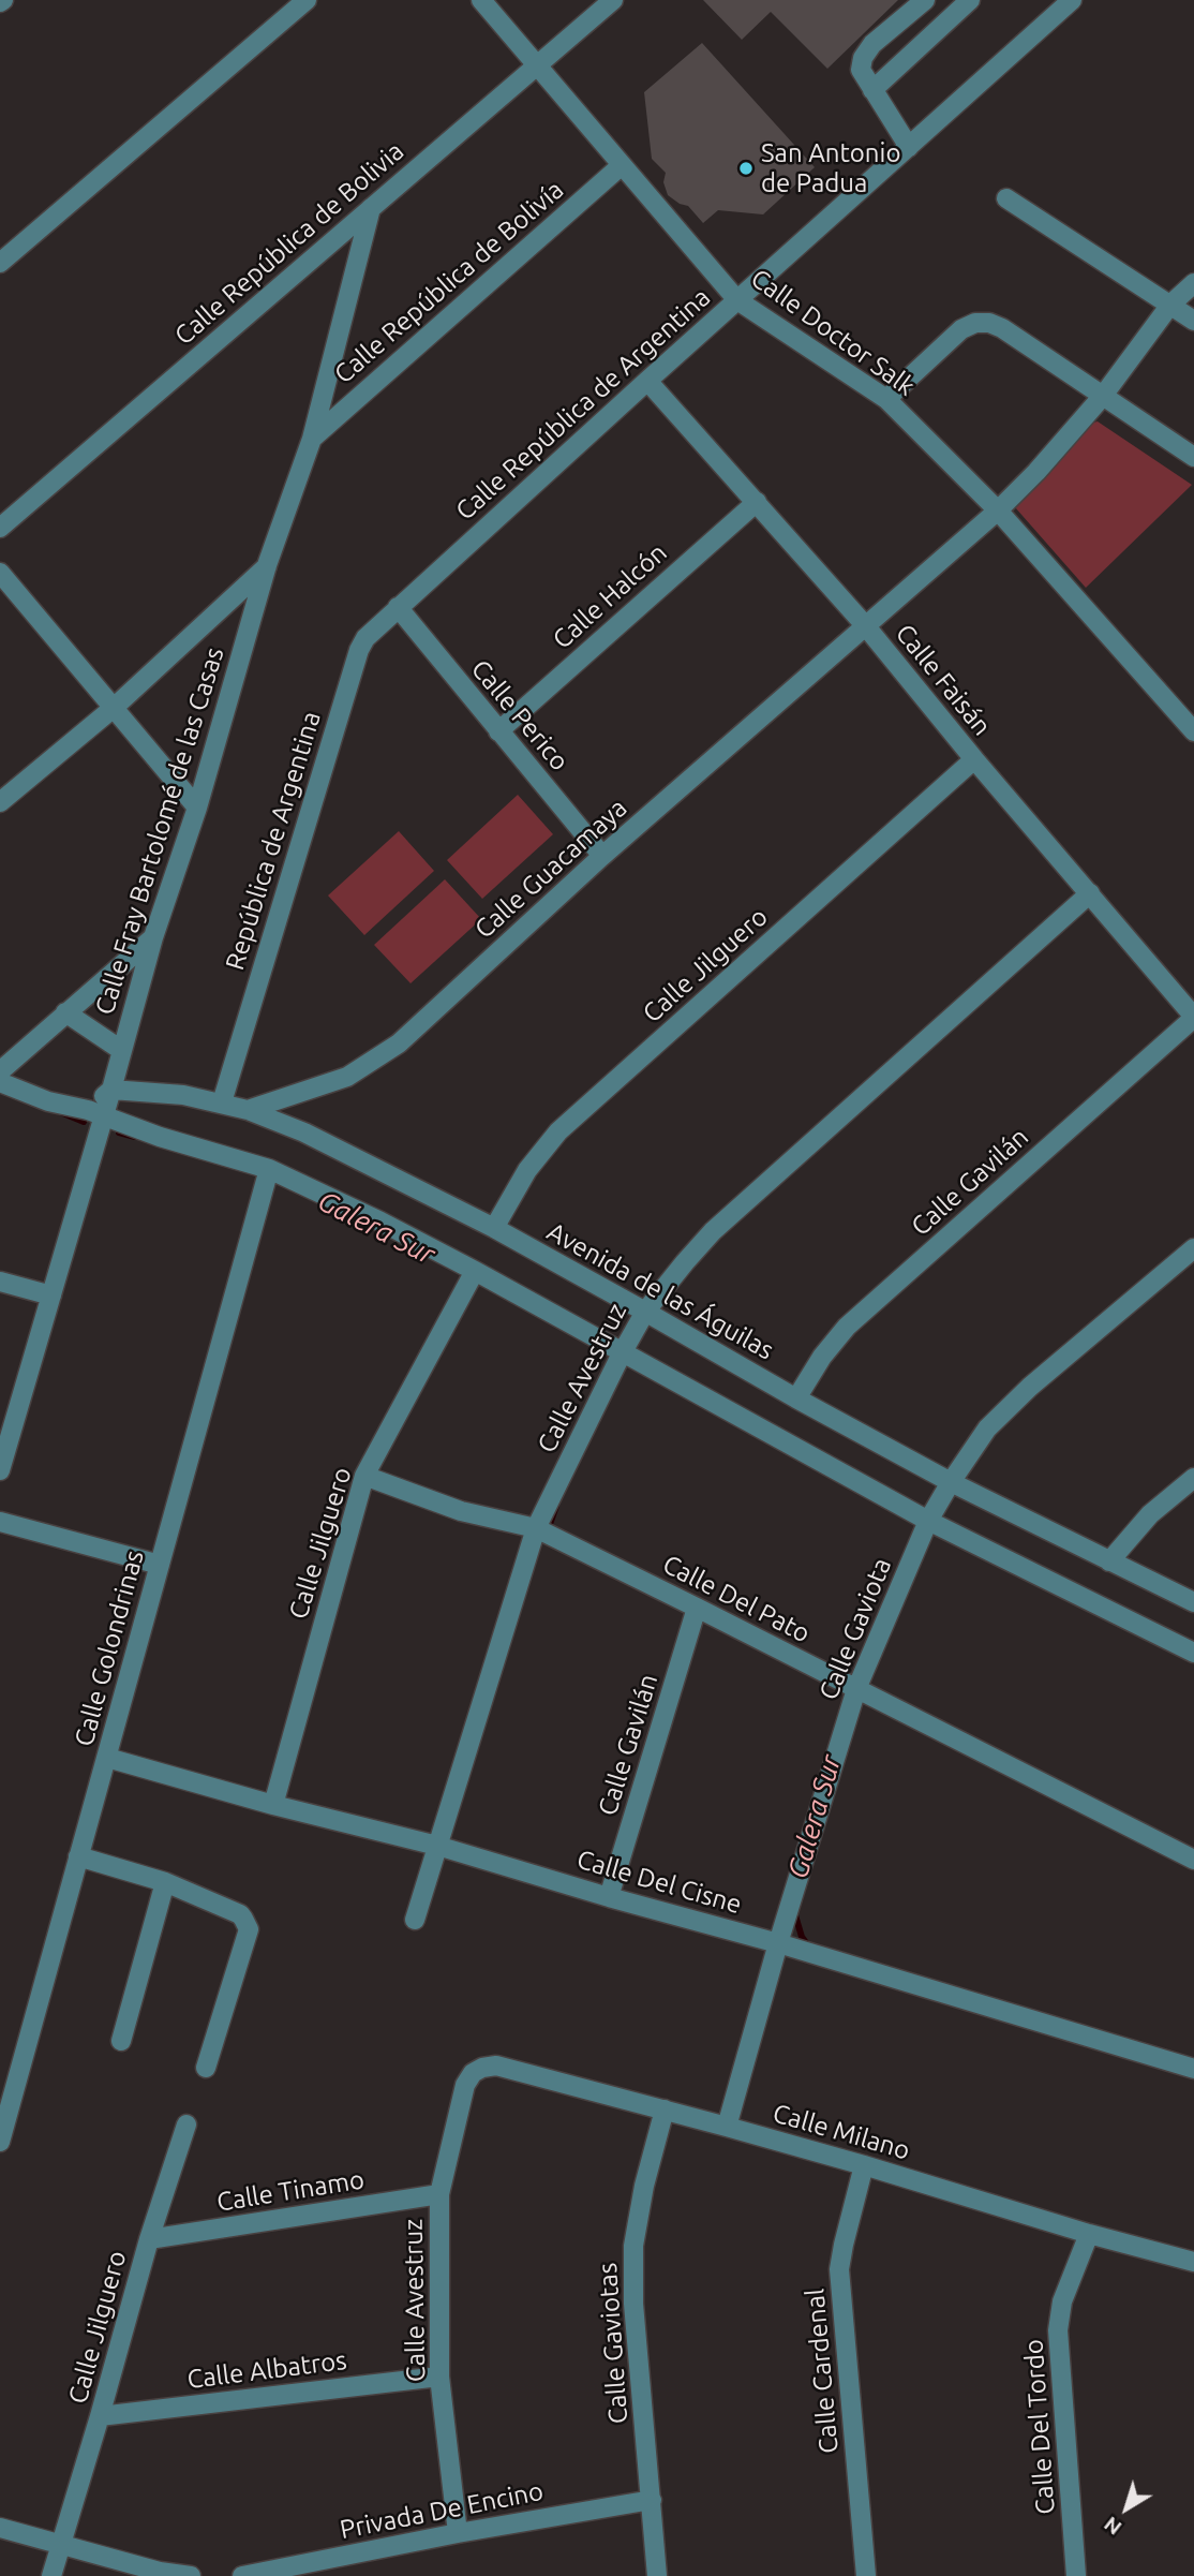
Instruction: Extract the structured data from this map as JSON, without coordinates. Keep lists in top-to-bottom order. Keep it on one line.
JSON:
{"streets":{"street":["Calle República de Bolivia","Calle República de Bolivía","Calle Doctor Salk","Calle República de Argentina","Calle Halcón","Calle Faisán","Calle Perico","Calle Fray Bartolomé de las Casas","República de Argentina","Calle Guacamaya","Calle Jilguero","Calle Gavilán","Avenida de las Águilas","Calle Avestruz","Calle Del Pato","Calle Gaviota","Calle Golondrinas","Calle Del Cisne","Calle Milano","Calle Tinamo","Calle Gaviotas","Calle Albatros","Calle Cardenal","Calle Del Tordo","Privada De Encino"]},"crossings":[["Calle República de Bolivia","Calle Doctor Salk"],["Calle República de Bolivia","Calle Fray Bartolomé de las Casas"],["Calle República de Bolivía","Calle Doctor Salk"],["Calle República de Bolivía","Calle Fray Bartolomé de las Casas"],["Calle Doctor Salk","Calle República de Argentina"],["Calle Doctor Salk","Calle Guacamaya"],["Calle República de Argentina","Calle Faisán"],["Calle República de Argentina","Calle Perico"],["Calle República de Argentina","República de Argentina"],["Calle Halcón","Calle Faisán"],["Calle Halcón","Calle Perico"],["Calle Faisán","Calle Guacamaya"],["Calle Faisán","Calle Jilguero"],["Calle Faisán","Calle Gavilán"],["Calle Faisán","Calle Avestruz"],["Calle Perico","República de Argentina"],["Calle Perico","Calle Guacamaya"],["Calle Fray Bartolomé de las Casas","Avenida de las Águilas"],["República de Argentina","Avenida de las Águilas"],["Calle Guacamaya","Avenida de las Águilas"],["Calle Jilguero","Avenida de las Águilas"],["Calle Jilguero","Calle Del Pato"],["Calle Jilguero","Calle Del Cisne"],["Calle Jilguero","Calle Tinamo"],["Calle Jilguero","Calle Albatros"],["Calle Gavilán","Avenida de las Águilas"],["Calle Gavilán","Calle Del Pato"],["Calle Gavilán","Calle Del Cisne"],["Avenida de las Águilas","Calle Avestruz"],["Avenida de las Águilas","Calle Gaviota"],["Calle Avestruz","Calle Del Pato"],["Calle Avestruz","Calle Del Cisne"],["Calle Avestruz","Calle Milano"],["Calle Avestruz","Calle Tinamo"],["Calle Avestruz","Calle Albatros"],["Calle Avestruz","Privada De Encino"],["Calle Del Pato","Calle Gaviota"],["Calle Gaviota","Calle Del Cisne"],["Calle Gaviota","Calle Milano"],["Calle Golondrinas","Calle Del Cisne"],["Calle Milano","Calle Gaviotas"],["Calle Milano","Calle Cardenal"],["Calle Milano","Calle Del Tordo"],["Calle Gaviotas","Privada De Encino"]],"water":["Galera Sur"],"places":["San Antonio de Padua"],"north":"bottom left"}
